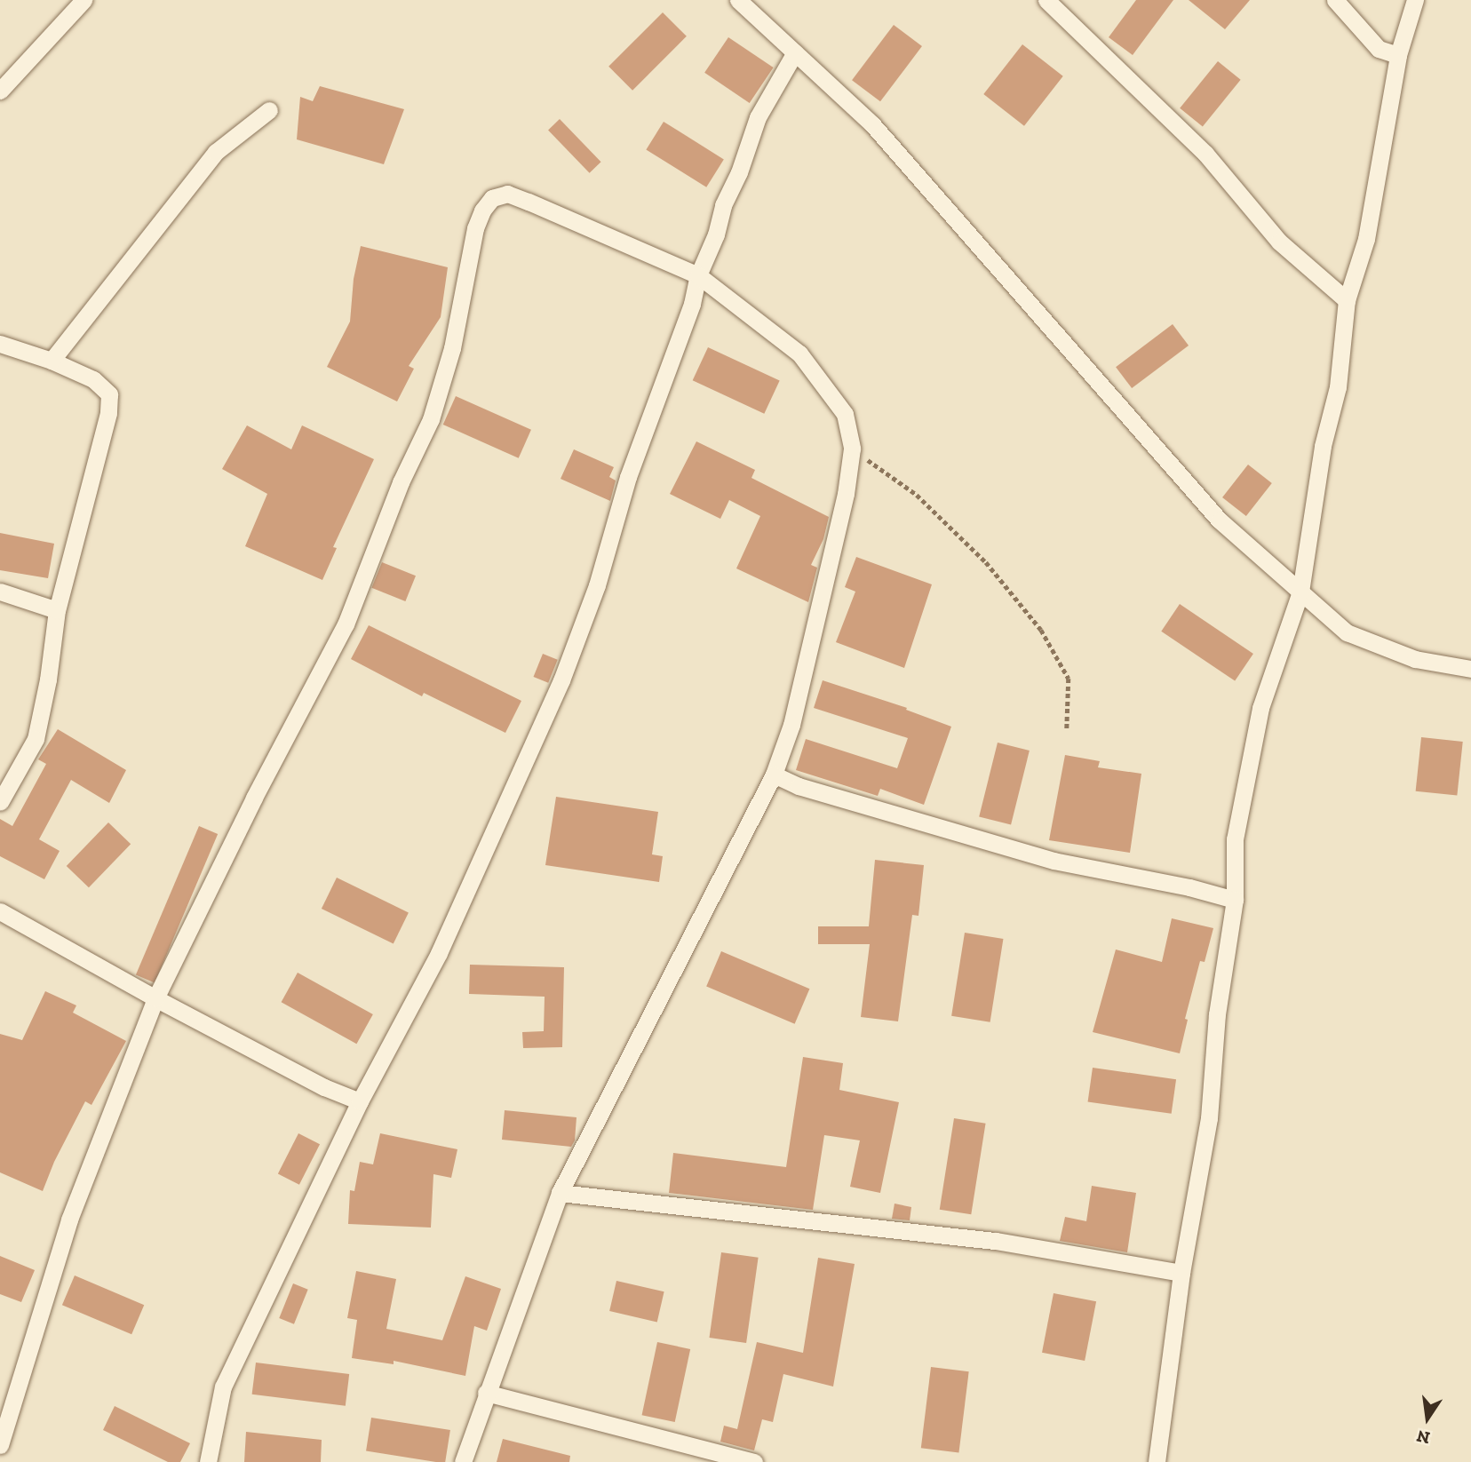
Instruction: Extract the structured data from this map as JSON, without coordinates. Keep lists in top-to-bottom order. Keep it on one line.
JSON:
{"north":"bottom"}
